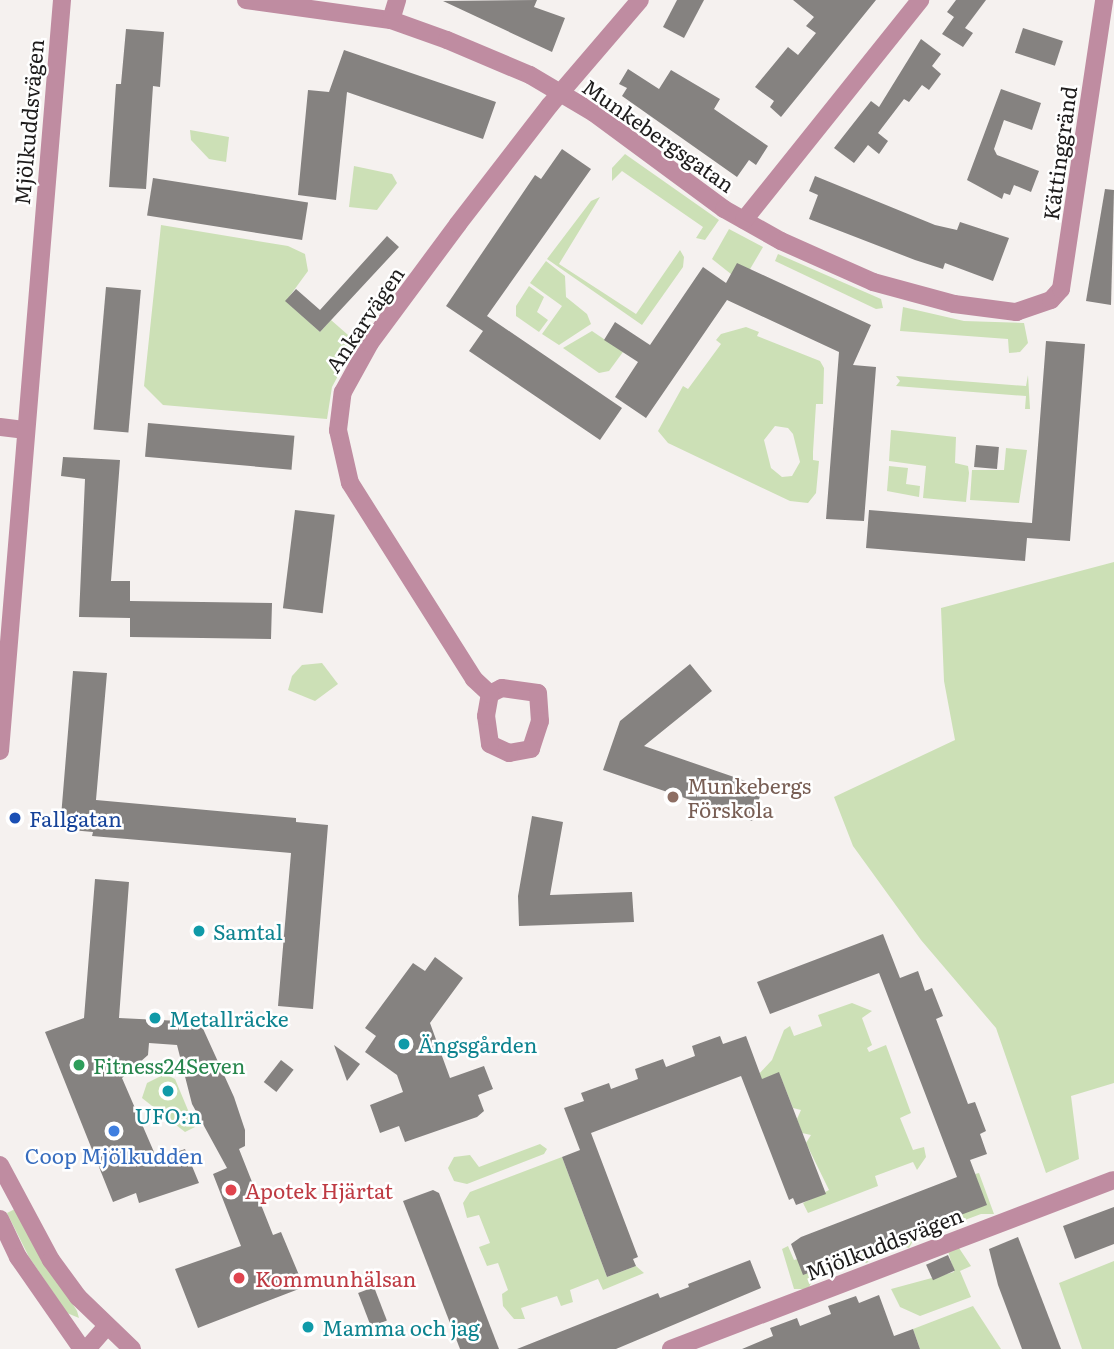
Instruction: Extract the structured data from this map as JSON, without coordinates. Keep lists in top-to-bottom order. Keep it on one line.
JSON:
{"streets":{"street":["Mjölkuddsvägen","Munkebergsgatan","Kättinggränd","Ankarvägen"]},"crossings":[["Munkebergsgatan","Kättinggränd"],["Munkebergsgatan","Ankarvägen"]],"places":["Munkebergs Förskola","Fallgatan","Samtal","Metallräcke","Ängsgården","Fitness24Seven","UFO:n","Coop Mjölkudden","Apotek Hjärtat","Kommunhälsan","Mamma och jag"]}
